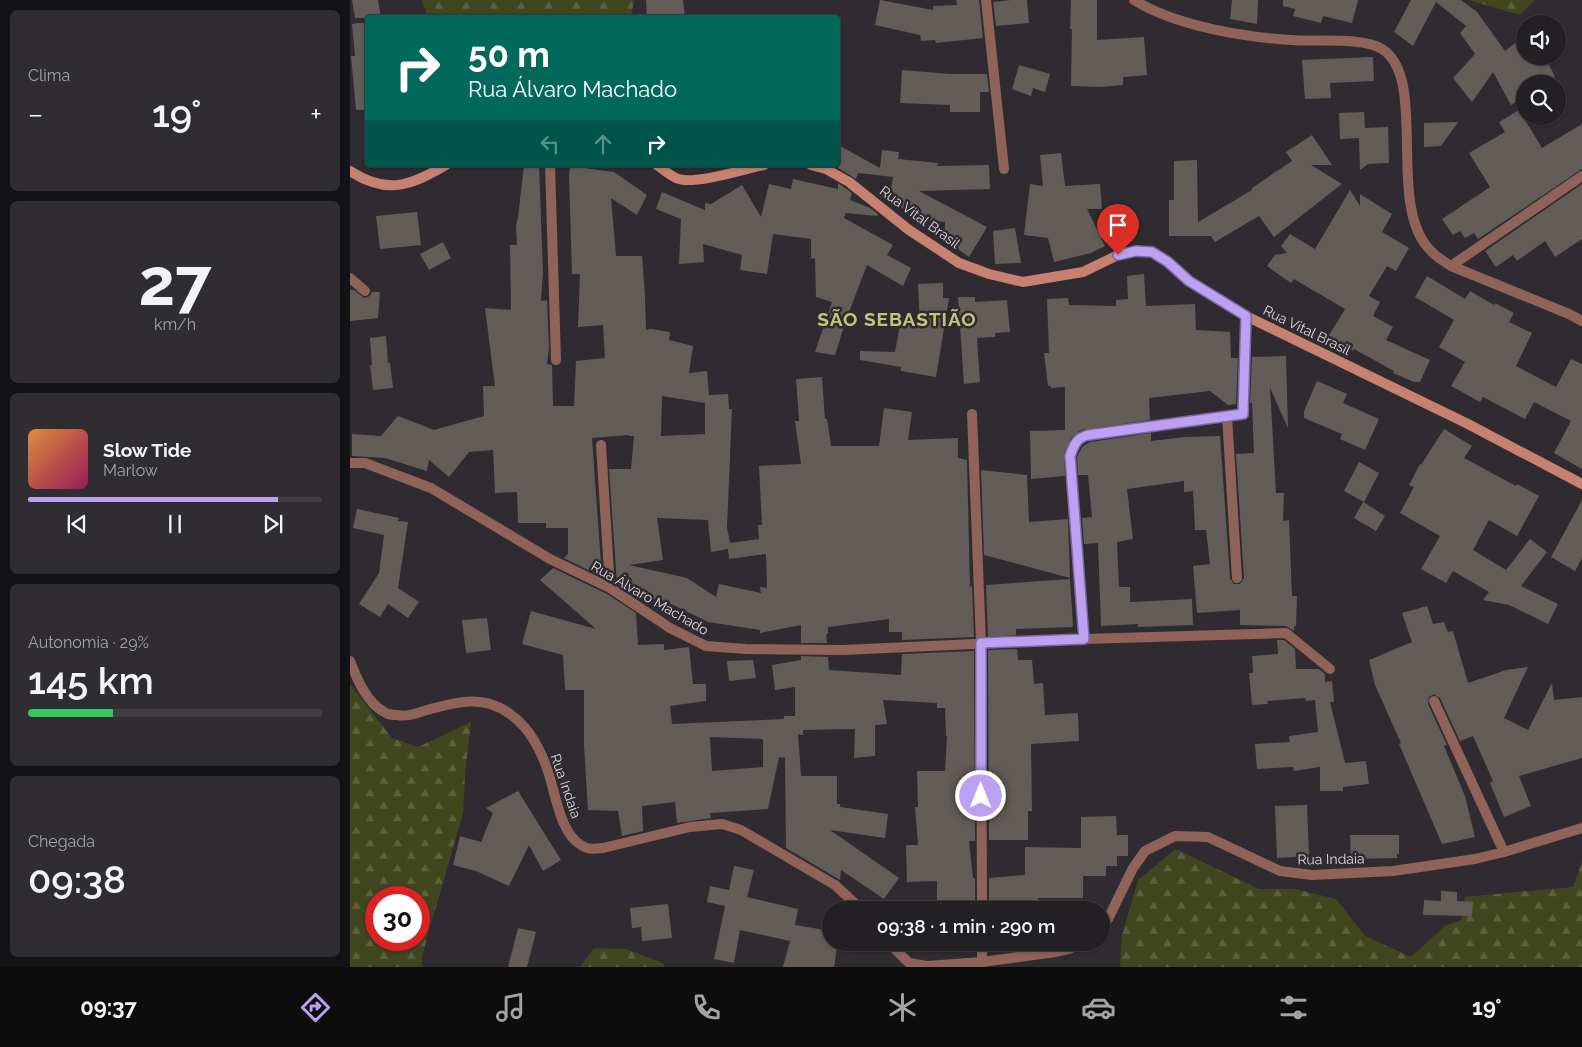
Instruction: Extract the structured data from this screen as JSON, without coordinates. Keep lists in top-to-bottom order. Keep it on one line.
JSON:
{"streets":{"street":["Rua Vital Brasil","Rua Álvaro Machado","Rua Indaia"]},"districts":["SÃO SEBASTIÃO"],"page":{"tile":["Clima",["27","km/h"],["Autonomia · 29%","145 km"],["Chegada","09:38"]],"turn":["50 m","Rua Álvaro Machado"],"heat":["−","19°","+"],"song":["Slow Tide","Marlow"],"limit":"30","trip":"09:38 · 1 min · 290 m","tabs":["09:37","19°"]}}
